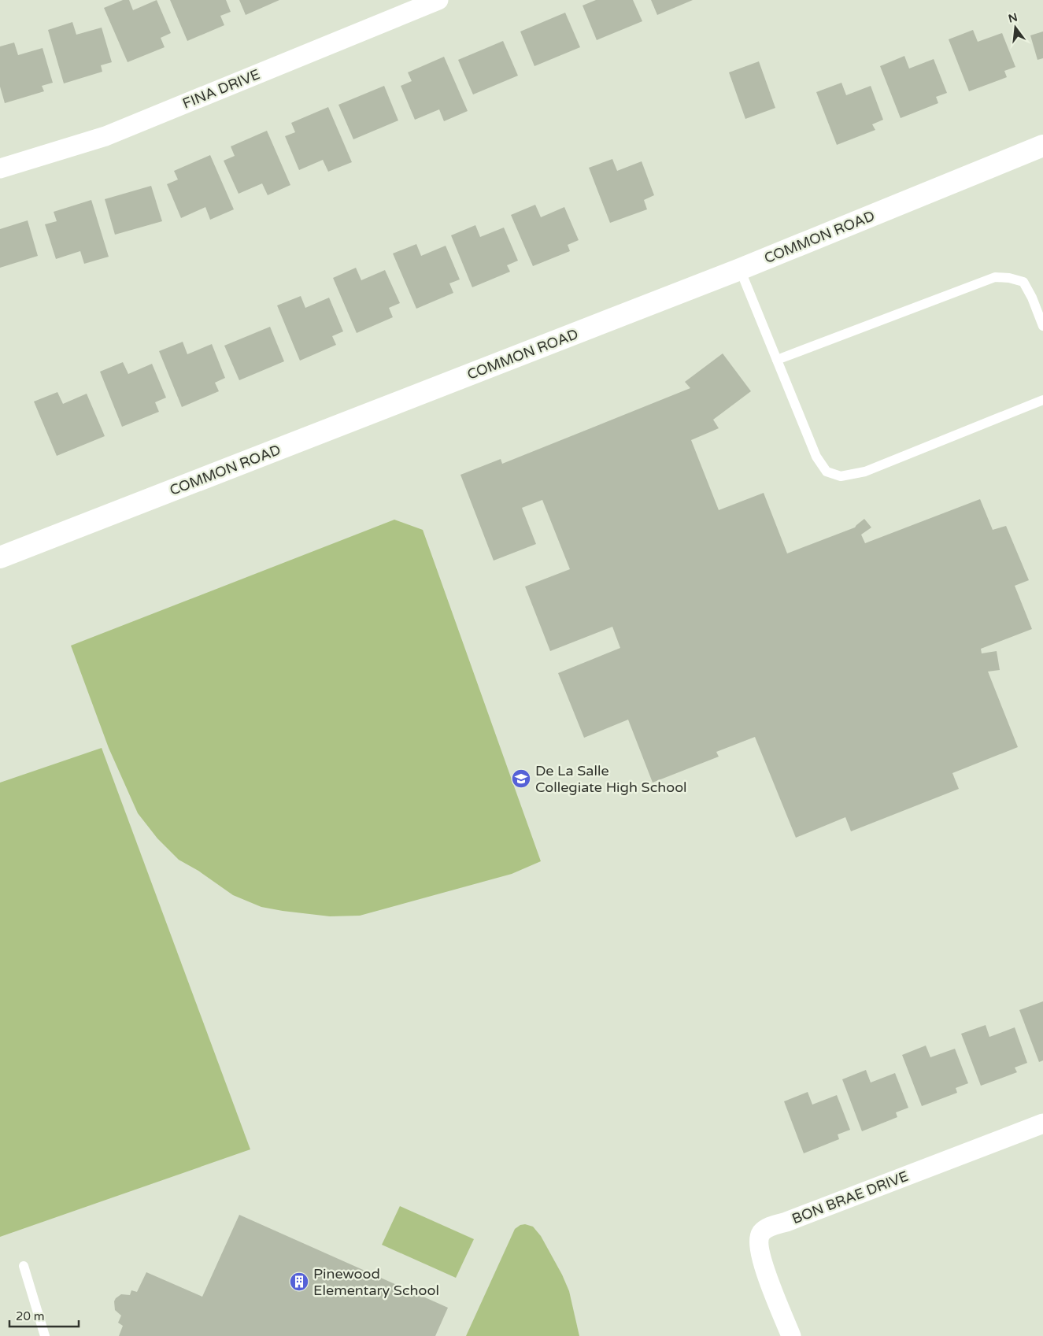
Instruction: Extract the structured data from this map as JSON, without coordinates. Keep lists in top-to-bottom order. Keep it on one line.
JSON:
{"streets":{"street":["FINA DRIVE","COMMON ROAD","BON BRAE DRIVE"]},"places":{"school or university":["De La Salle Collegiate High School"],"building":["Pinewood Elementary School"]},"scale_bar":"20 m","north":"top"}
